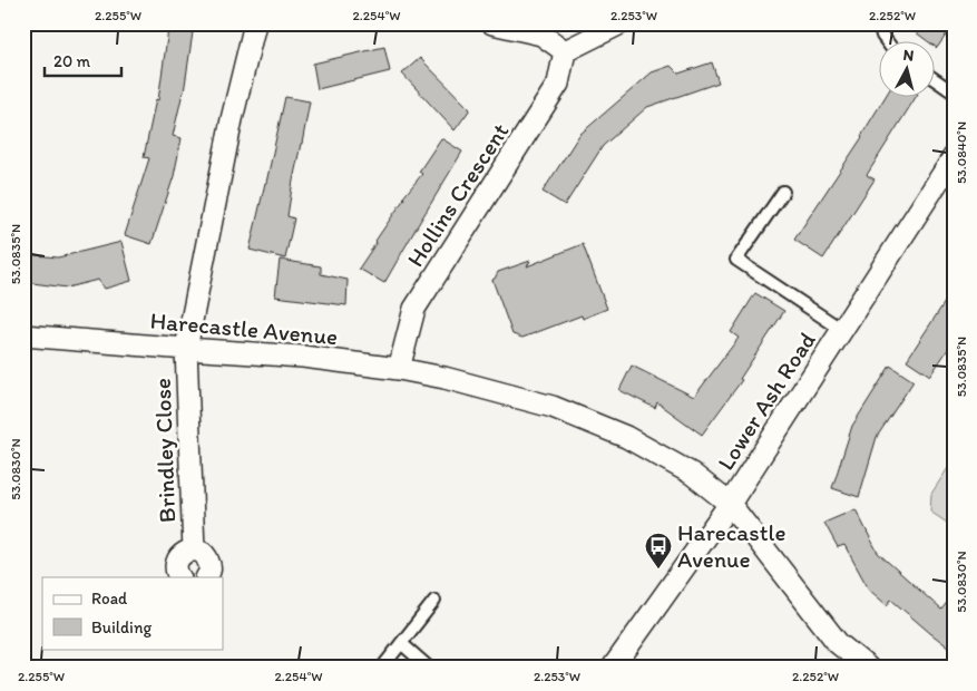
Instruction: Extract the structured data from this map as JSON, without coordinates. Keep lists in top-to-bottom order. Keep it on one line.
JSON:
{"streets":{"street":["Hollins Crescent","Harecastle Avenue","Lower Ash Road","Brindley Close"]},"crossings":[["Hollins Crescent","Harecastle Avenue"],["Harecastle Avenue","Lower Ash Road"],["Harecastle Avenue","Brindley Close"]],"places":{"bus stop":["Harecastle Avenue"]},"legend":["Road","Building"],"scale_bar":"20 m","north":"top","coordinates":["2.255°W","2.254°W","2.253°W","2.252°W","53.0840°N","53.0835°N","53.0830°N"]}
